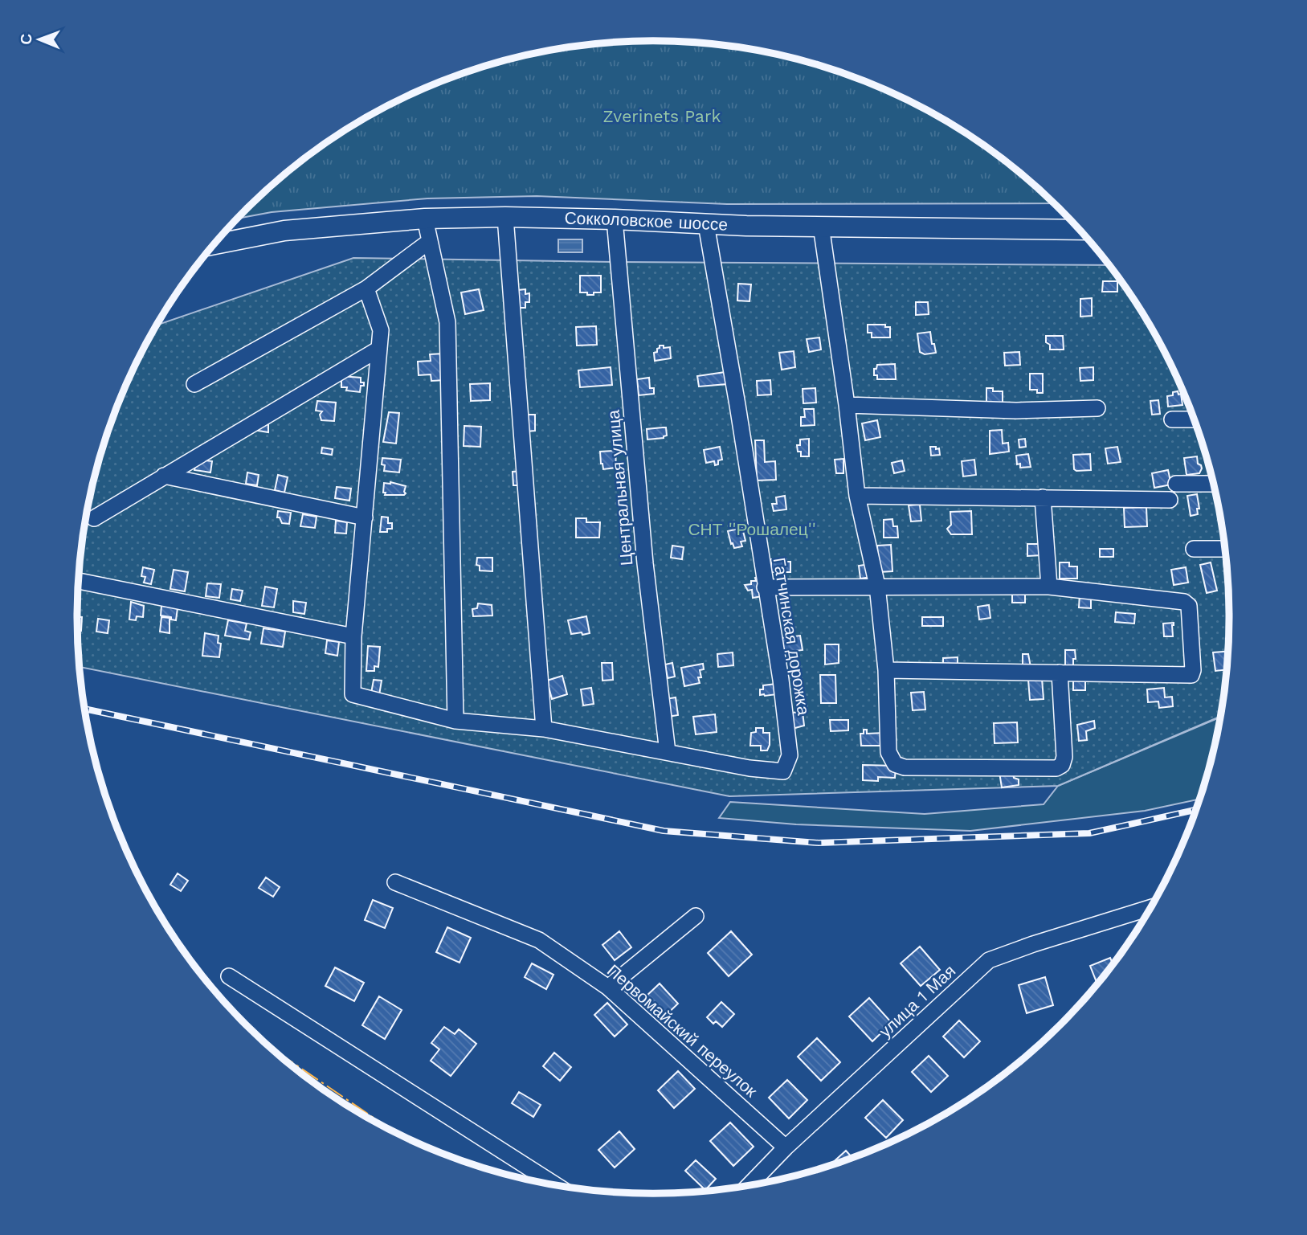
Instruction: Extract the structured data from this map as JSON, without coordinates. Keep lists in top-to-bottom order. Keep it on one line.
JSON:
{"streets":{"main road":["Сокколовское шоссе"],"street":["Центральная улица","Гатчинская дорожка","улица 1 Мая","Первомайский переулок"]},"crossings":[["Сокколовское шоссе","Центральная улица"],["Сокколовское шоссе","Гатчинская дорожка"],["Центральная улица","Гатчинская дорожка"],["улица 1 Мая","Первомайский переулок"]],"parks":["Zverinets Park","СНТ ''Рошалец''"],"north":"left"}
